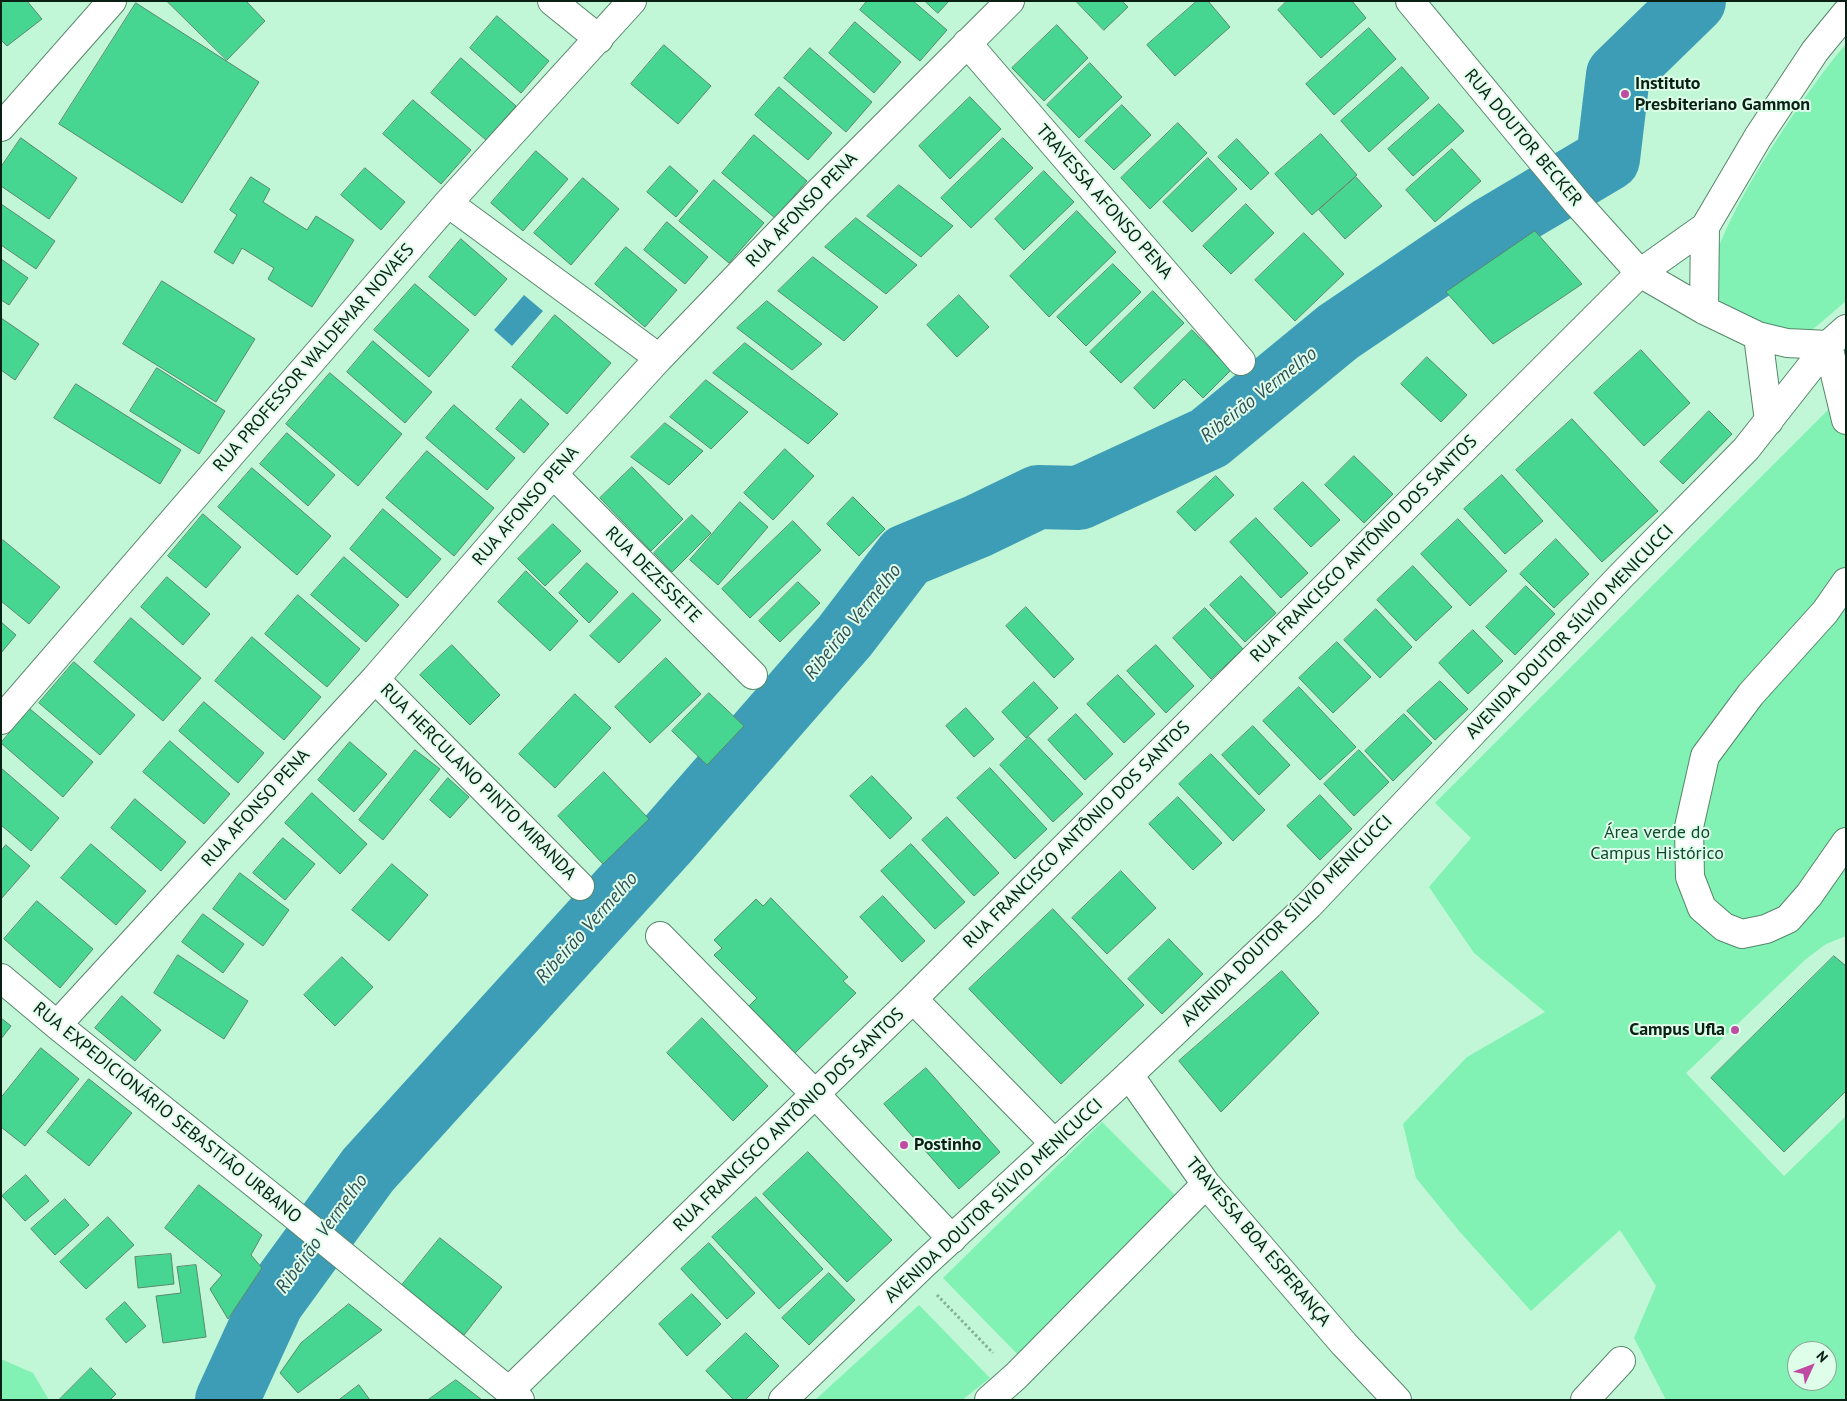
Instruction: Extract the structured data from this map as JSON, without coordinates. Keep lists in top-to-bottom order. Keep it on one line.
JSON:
{"streets":{"street":["RUA DOUTOR BECKER","TRAVESSA AFONSO PENA","RUA AFONSO PENA","RUA PROFESSOR WALDEMAR NOVAES","RUA FRANCISCO ANTÔNIO DOS SANTOS","RUA DEZESSETE","AVENIDA DOUTOR SÍLVIO MENICUCCI","RUA HERCULANO PINTO MIRANDA","RUA EXPEDICIONÁRIO SEBASTIÃO URBANO","TRAVESSA BOA ESPERANÇA"]},"crossings":[["RUA DOUTOR BECKER","RUA FRANCISCO ANTÔNIO DOS SANTOS"],["RUA DOUTOR BECKER","AVENIDA DOUTOR SÍLVIO MENICUCCI"],["TRAVESSA AFONSO PENA","RUA AFONSO PENA"],["RUA AFONSO PENA","RUA DEZESSETE"],["RUA AFONSO PENA","RUA HERCULANO PINTO MIRANDA"],["RUA AFONSO PENA","RUA EXPEDICIONÁRIO SEBASTIÃO URBANO"],["RUA FRANCISCO ANTÔNIO DOS SANTOS","RUA EXPEDICIONÁRIO SEBASTIÃO URBANO"],["AVENIDA DOUTOR SÍLVIO MENICUCCI","TRAVESSA BOA ESPERANÇA"]],"water":["Ribeirão Vermelho"],"parks":["Área verde do Campus Histórico"],"places":["Instituto Presbiteriano Gammon","Campus Ufla","Postinho"],"north":"top right"}
